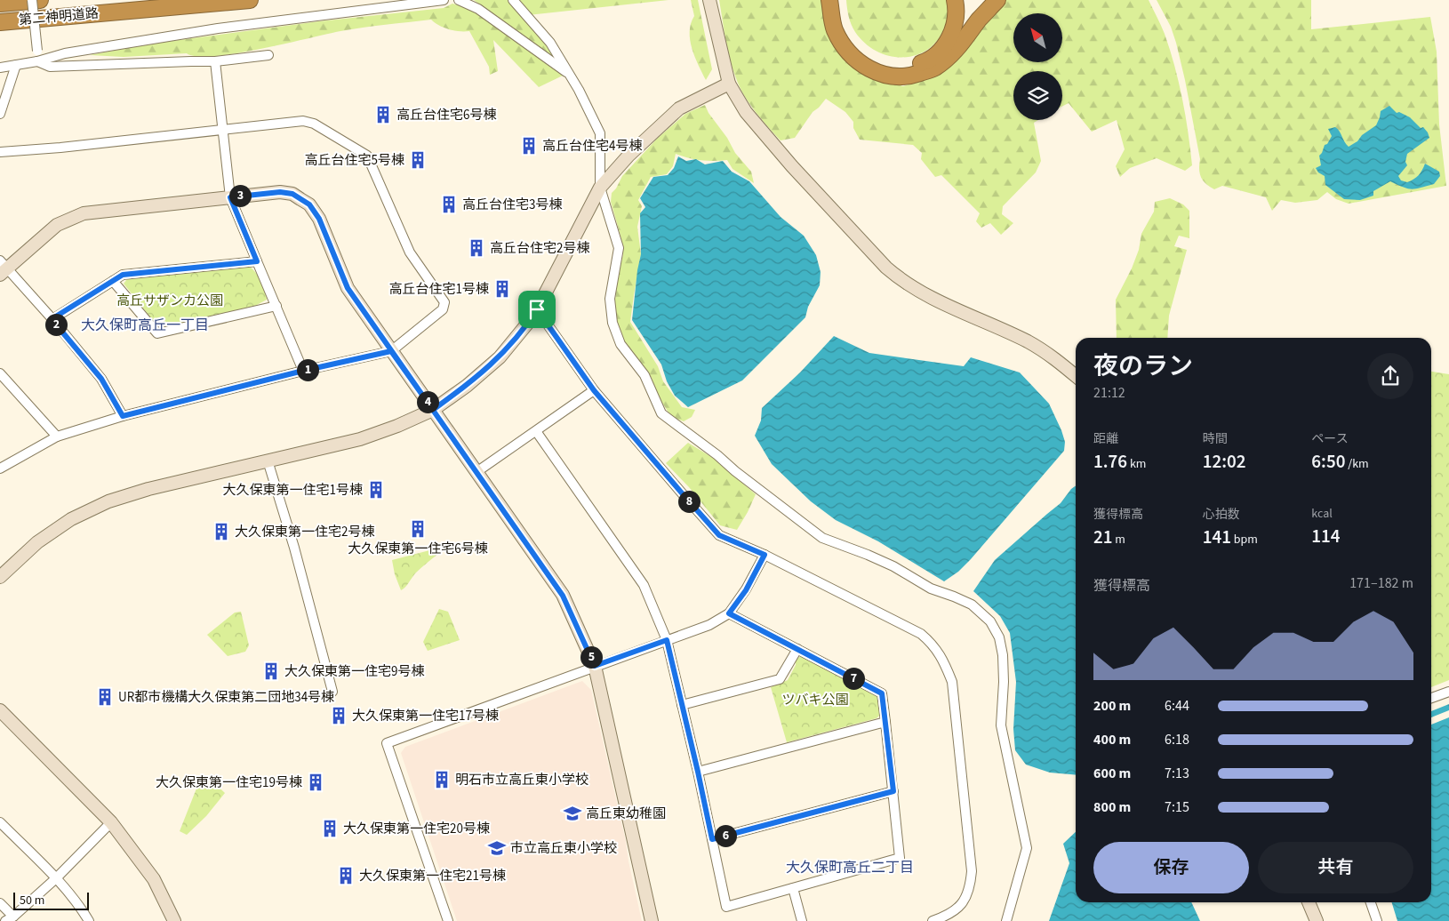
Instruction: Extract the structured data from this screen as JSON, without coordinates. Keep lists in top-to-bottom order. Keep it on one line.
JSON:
{"streets":{"highway":["第二神明道路"]},"districts":["大久保町高丘一丁目","大久保町高丘二丁目"],"parks":["高丘サザンカ公園","ツバキ公園"],"places":{"building":["高丘台住宅6号棟","高丘台住宅4号棟","高丘台住宅5号棟","高丘台住宅3号棟","高丘台住宅2号棟","高丘台住宅1号棟","大久保東第一住宅1号棟","大久保東第一住宅6号棟","大久保東第一住宅2号棟","大久保東第一住宅9号棟","UR都市機構大久保東第二団地34号棟","大久保東第一住宅17号棟","明石市立高丘東小学校","大久保東第一住宅19号棟","大久保東第一住宅20号棟","大久保東第一住宅21号棟"],"school or university":["高丘東幼稚園","市立高丘東小学校"]},"scale_bar":"50 m","north":"top left","page":{"pins":["3","2","1","4","8","5","7","6"],"heading":["夜のラン","21:12"],"stats":[["距離","1.76 km"],["時間","12:02"],["ペース","6:50 /km"],["獲得標高","21 m"],["心拍数","141 bpm"],["kcal","114"]],"chart":["獲得標高","171–182 m"],"list":[{"name":"200 m","note":"6:44"},{"name":"400 m","note":"6:18"},{"name":"600 m","note":"7:13"},{"name":"800 m","note":"7:15"}],"buttons":["保存","共有"],"scale":"50 m"}}
